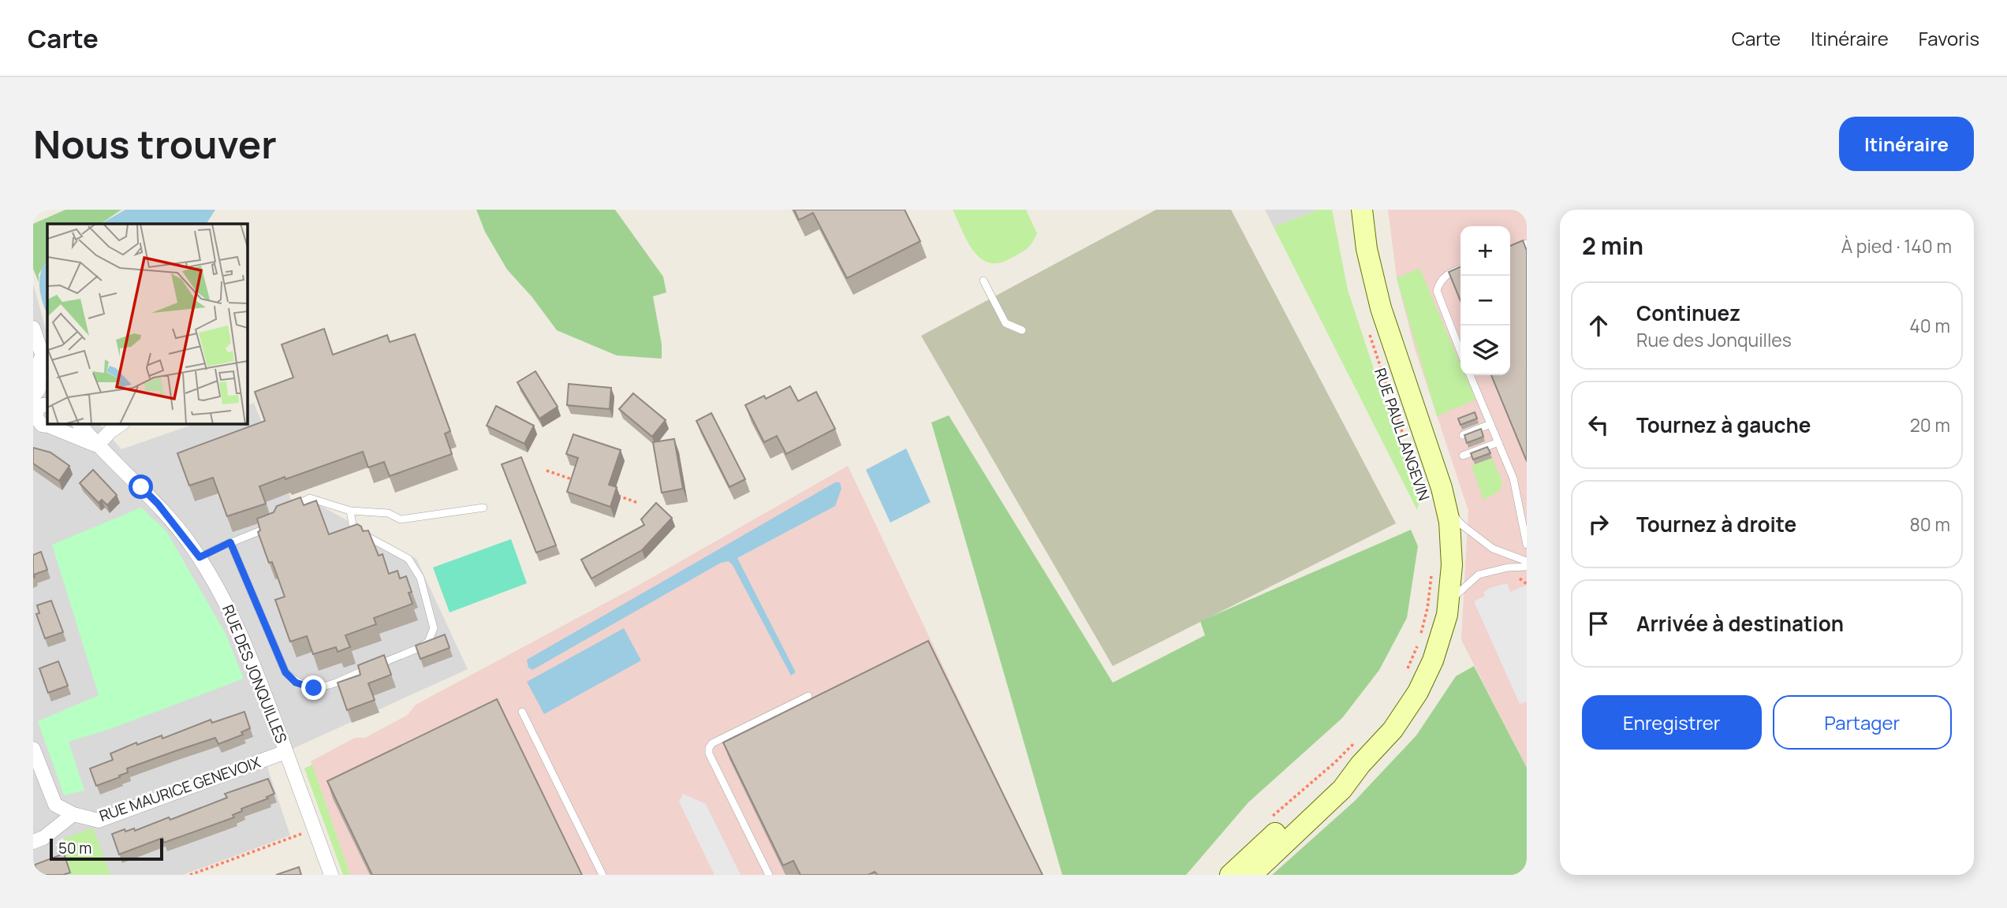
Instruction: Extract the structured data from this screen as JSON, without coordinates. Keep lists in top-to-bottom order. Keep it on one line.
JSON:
{"streets":{"main road":["RUE PAUL LANGEVIN"],"street":["RUE DES JONQUILLES","RUE MAURICE GENEVOIX"]},"crossings":[["RUE DES JONQUILLES","RUE MAURICE GENEVOIX"]],"scale_bar":"50 m","page":{"header":"Carte","nav":["Carte","Itinéraire","Favoris"],"buttons":["Itinéraire",["Enregistrer","Partager"]],"title":"Nous trouver","heading":["2 min","À pied · 140 m"],"map_buttons":["+","−"],"list":[["Continuez","Rue des Jonquilles","40 m"],["Tournez à gauche","20 m"],["Tournez à droite","80 m"],"Arrivée à destination"],"scale":"50 m"}}
